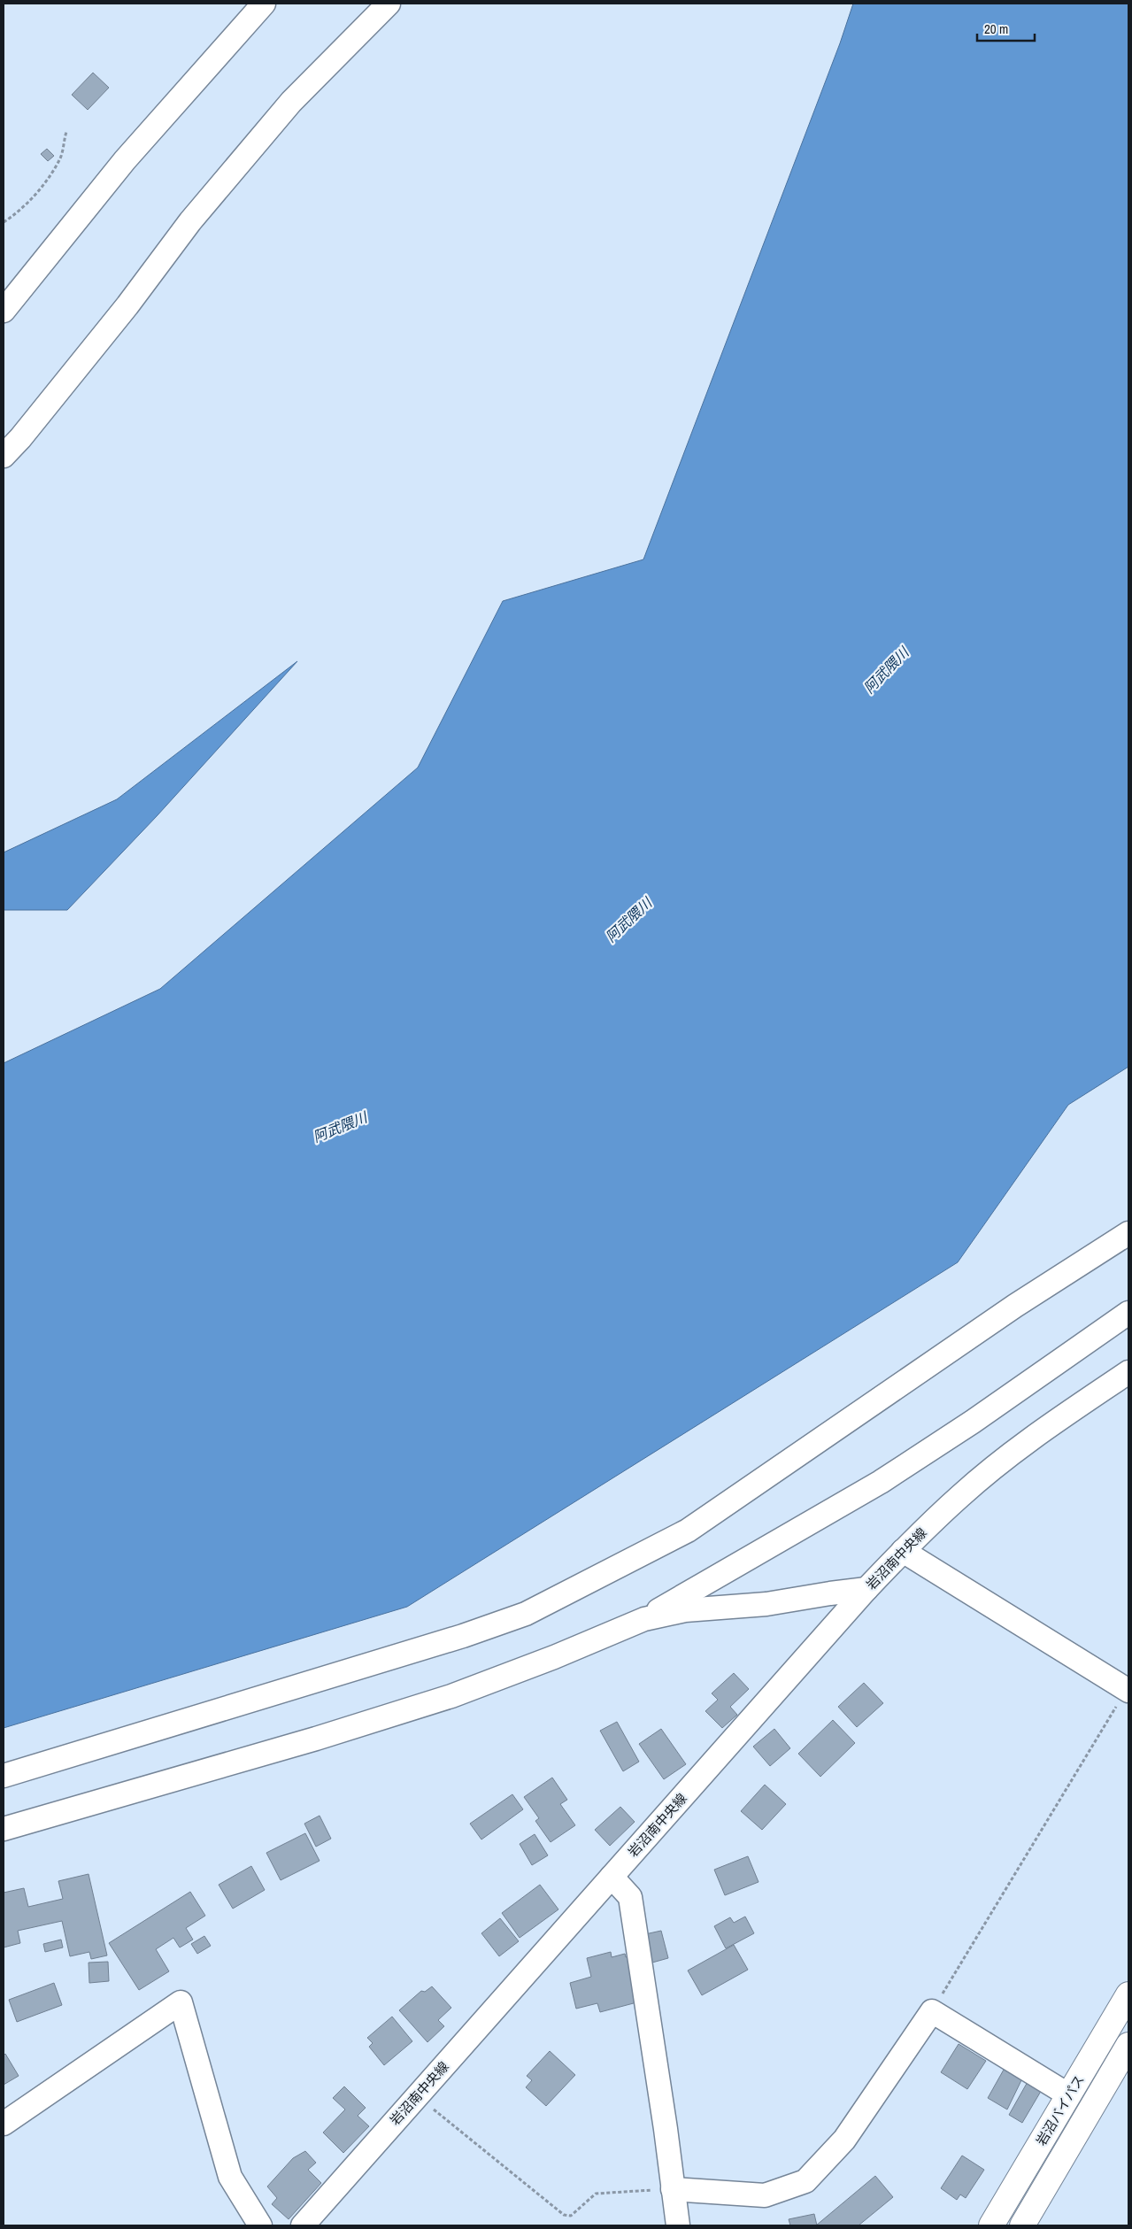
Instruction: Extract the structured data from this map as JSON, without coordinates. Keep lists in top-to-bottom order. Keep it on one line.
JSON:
{"streets":{"highway":["岩沼バイパス"],"street":["岩沼南中央線"]},"water":["阿武隈川"],"scale_bar":"20 m"}
